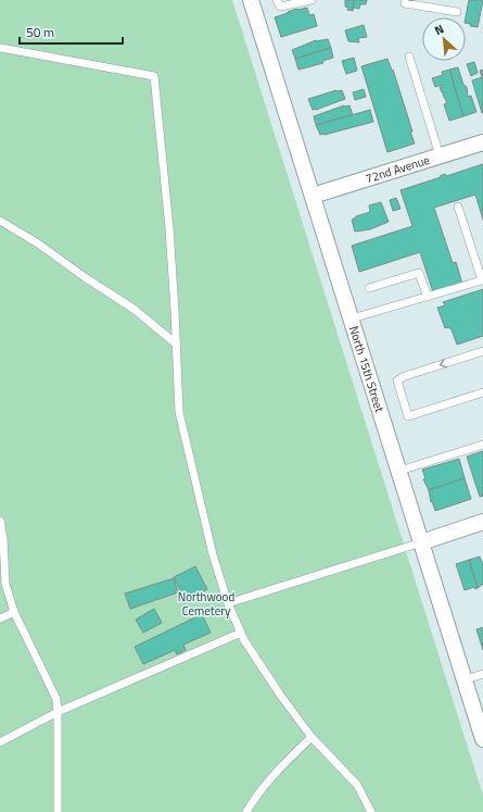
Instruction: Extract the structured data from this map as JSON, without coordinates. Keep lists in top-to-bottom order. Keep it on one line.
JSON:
{"streets":{"street":["72nd Avenue","North 15th Street"]},"crossings":[["72nd Avenue","North 15th Street"]],"parks":["Northwood Cemetery"],"scale_bar":"50 m","north":"top left"}
